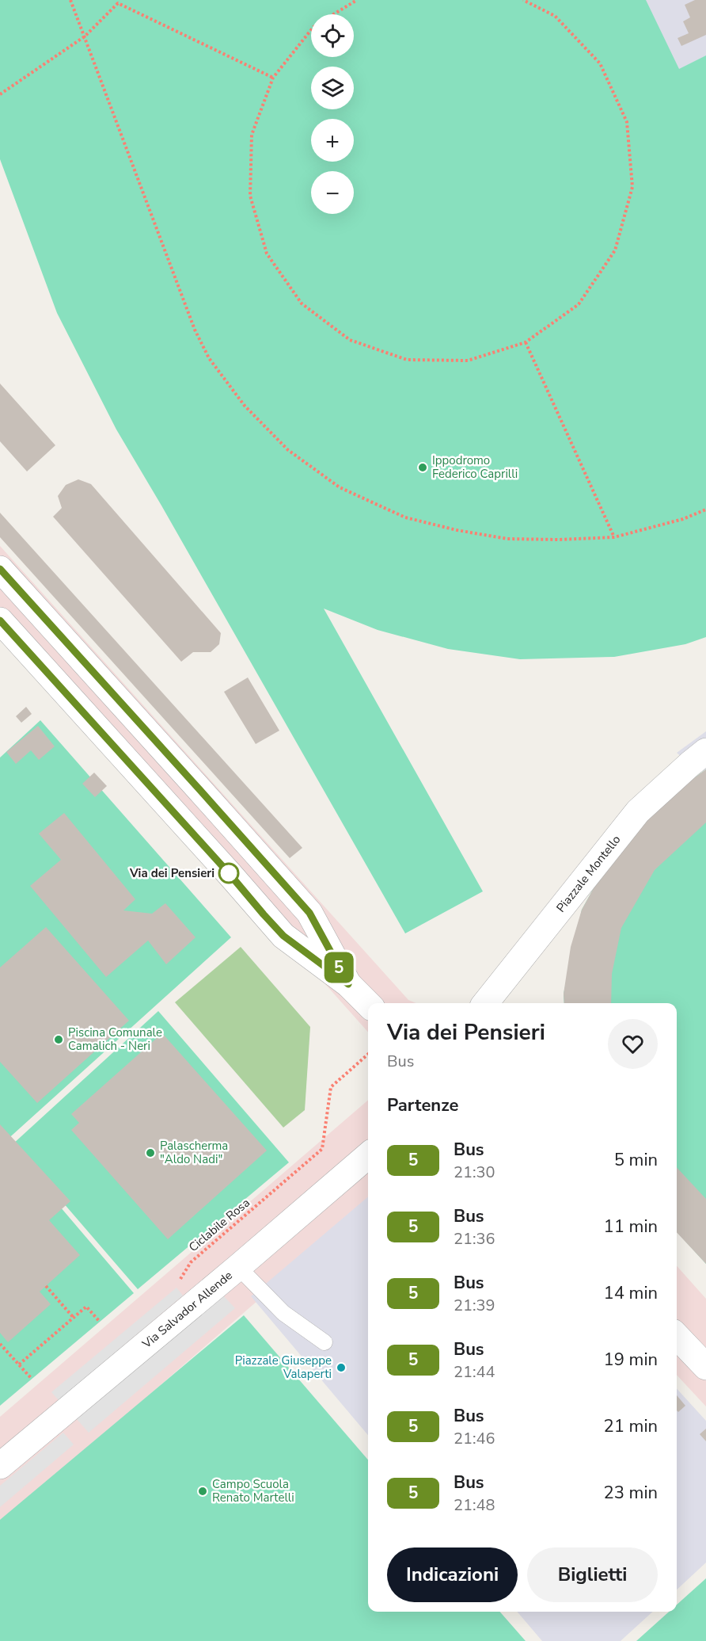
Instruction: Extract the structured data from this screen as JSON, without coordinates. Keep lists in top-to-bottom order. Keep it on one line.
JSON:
{"streets":{"street":["Piazzale Montello","Via Salvador Allende"],"path":["Ciclabile Rosa"]},"places":["Ippodromo Federico Caprilli","Via dei Pensieri","Piscina Comunale Camalich - Neri","Palascherma \"Aldo Nadi\"","Piazzale Giuseppe Valaperti","Campo Scuola Renato Martelli"],"lines":["bus line 5"],"page":{"on_map":"5","map_buttons":["+","−"],"heading":[["Via dei Pensieri","Bus"],"Partenze"],"list":[{"mark":"5","name":"Bus","note":"21:30","value":"5 min"},{"mark":"5","name":"Bus","note":"21:36","value":"11 min"},{"mark":"5","name":"Bus","note":"21:39","value":"14 min"},{"mark":"5","name":"Bus","note":"21:44","value":"19 min"},{"mark":"5","name":"Bus","note":"21:46","value":"21 min"},{"mark":"5","name":"Bus","note":"21:48","value":"23 min"}],"buttons":["Indicazioni","Biglietti"]}}
